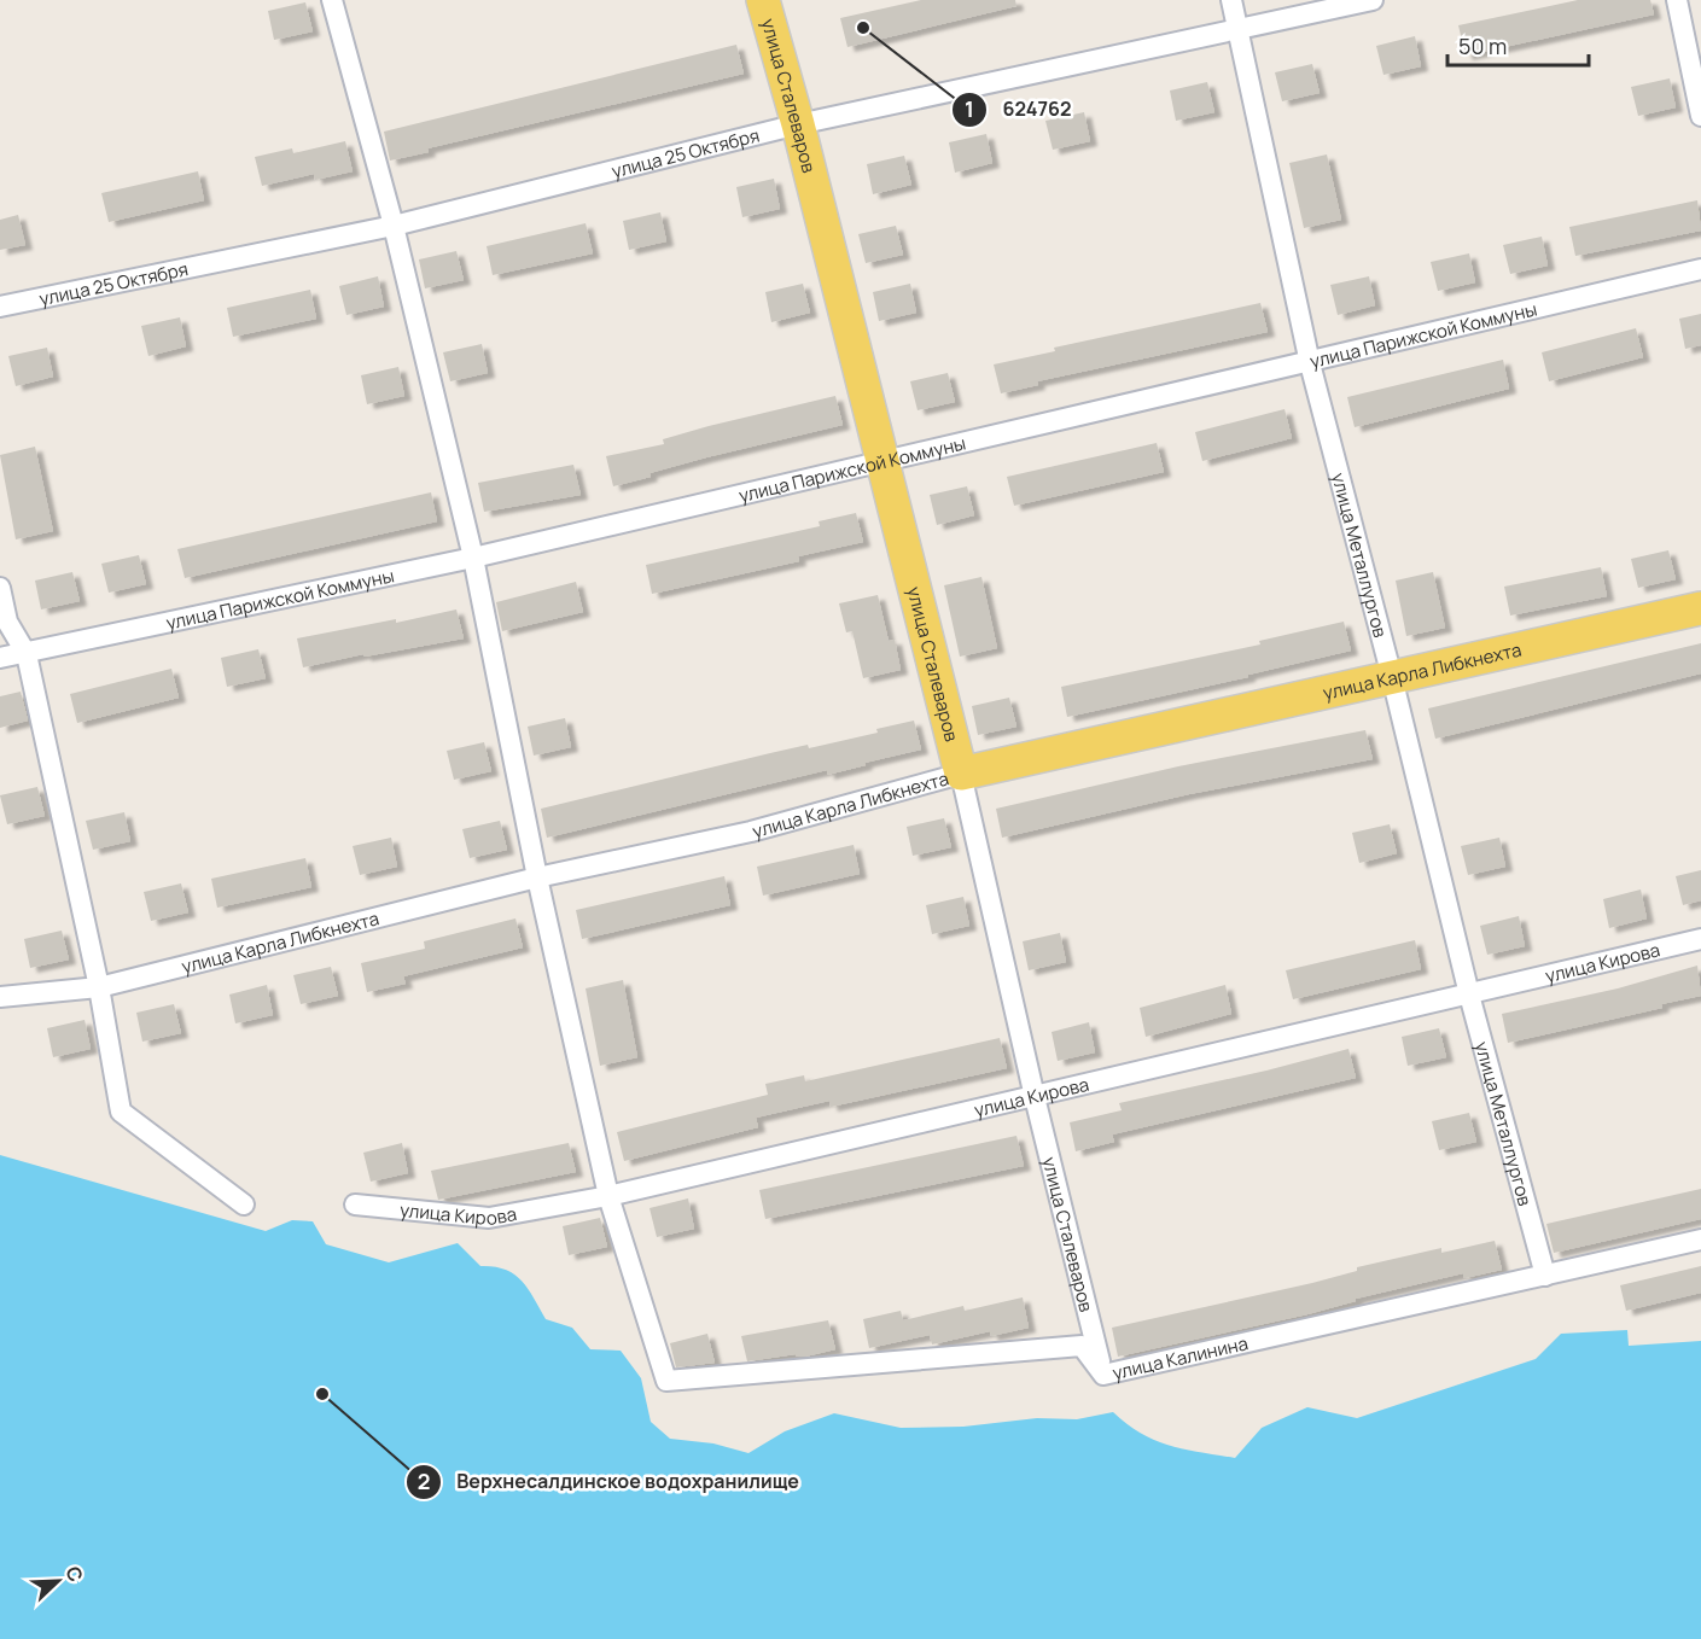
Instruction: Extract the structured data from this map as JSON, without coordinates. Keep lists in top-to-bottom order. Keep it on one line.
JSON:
{"streets":{"main road":["улица Сталеваров","улица Карла Либкнехта"],"street":["улица 25 Октября","улица Парижской Коммуны","улица Металлургов","улица Кирова","улица Калинина"]},"crossings":[["улица Сталеваров","улица 25 Октября"],["улица Сталеваров","улица Парижской Коммуны"],["улица Сталеваров","улица Карла Либкнехта"],["улица Сталеваров","улица Кирова"],["улица Сталеваров","улица Калинина"],["улица 25 Октября","улица Металлургов"],["улица Парижской Коммуны","улица Металлургов"],["улица Металлургов","улица Карла Либкнехта"],["улица Металлургов","улица Кирова"],["улица Металлургов","улица Калинина"],["улица Кирова","улица Калинина"]],"places":["624762","Верхнесалдинское водохранилище"],"scale_bar":"50 m","north":"top right"}
